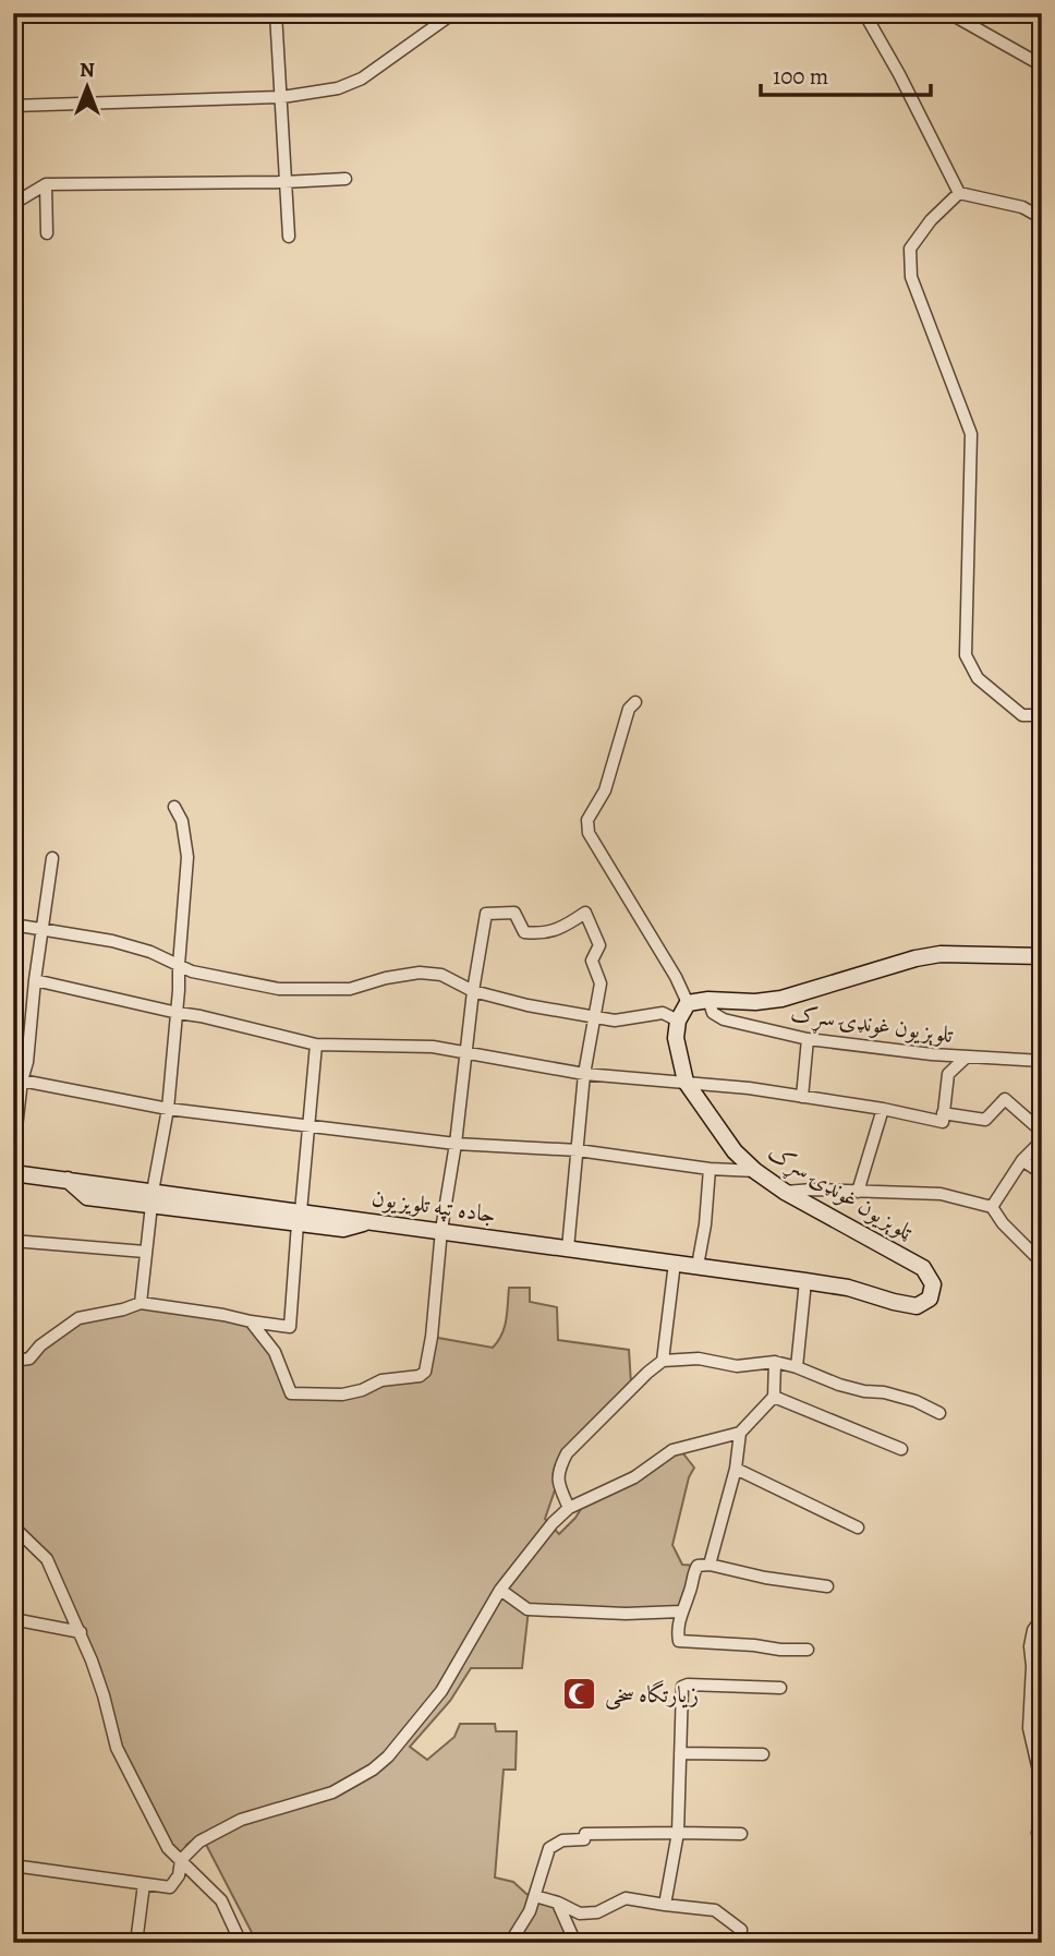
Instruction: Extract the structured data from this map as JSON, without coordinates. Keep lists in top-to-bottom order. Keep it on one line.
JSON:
{"streets":{"street":["تلوېزيون غونډۍ سړک","ټلوېزيون غونډۍ سړک","جاده تپه تلویزیون"]},"crossings":[["ټلوېزيون غونډۍ سړک","جاده تپه تلویزیون"]],"places":{"mosque":["زیارتگاه سخی"]},"scale_bar":"100 m","north":"top"}
